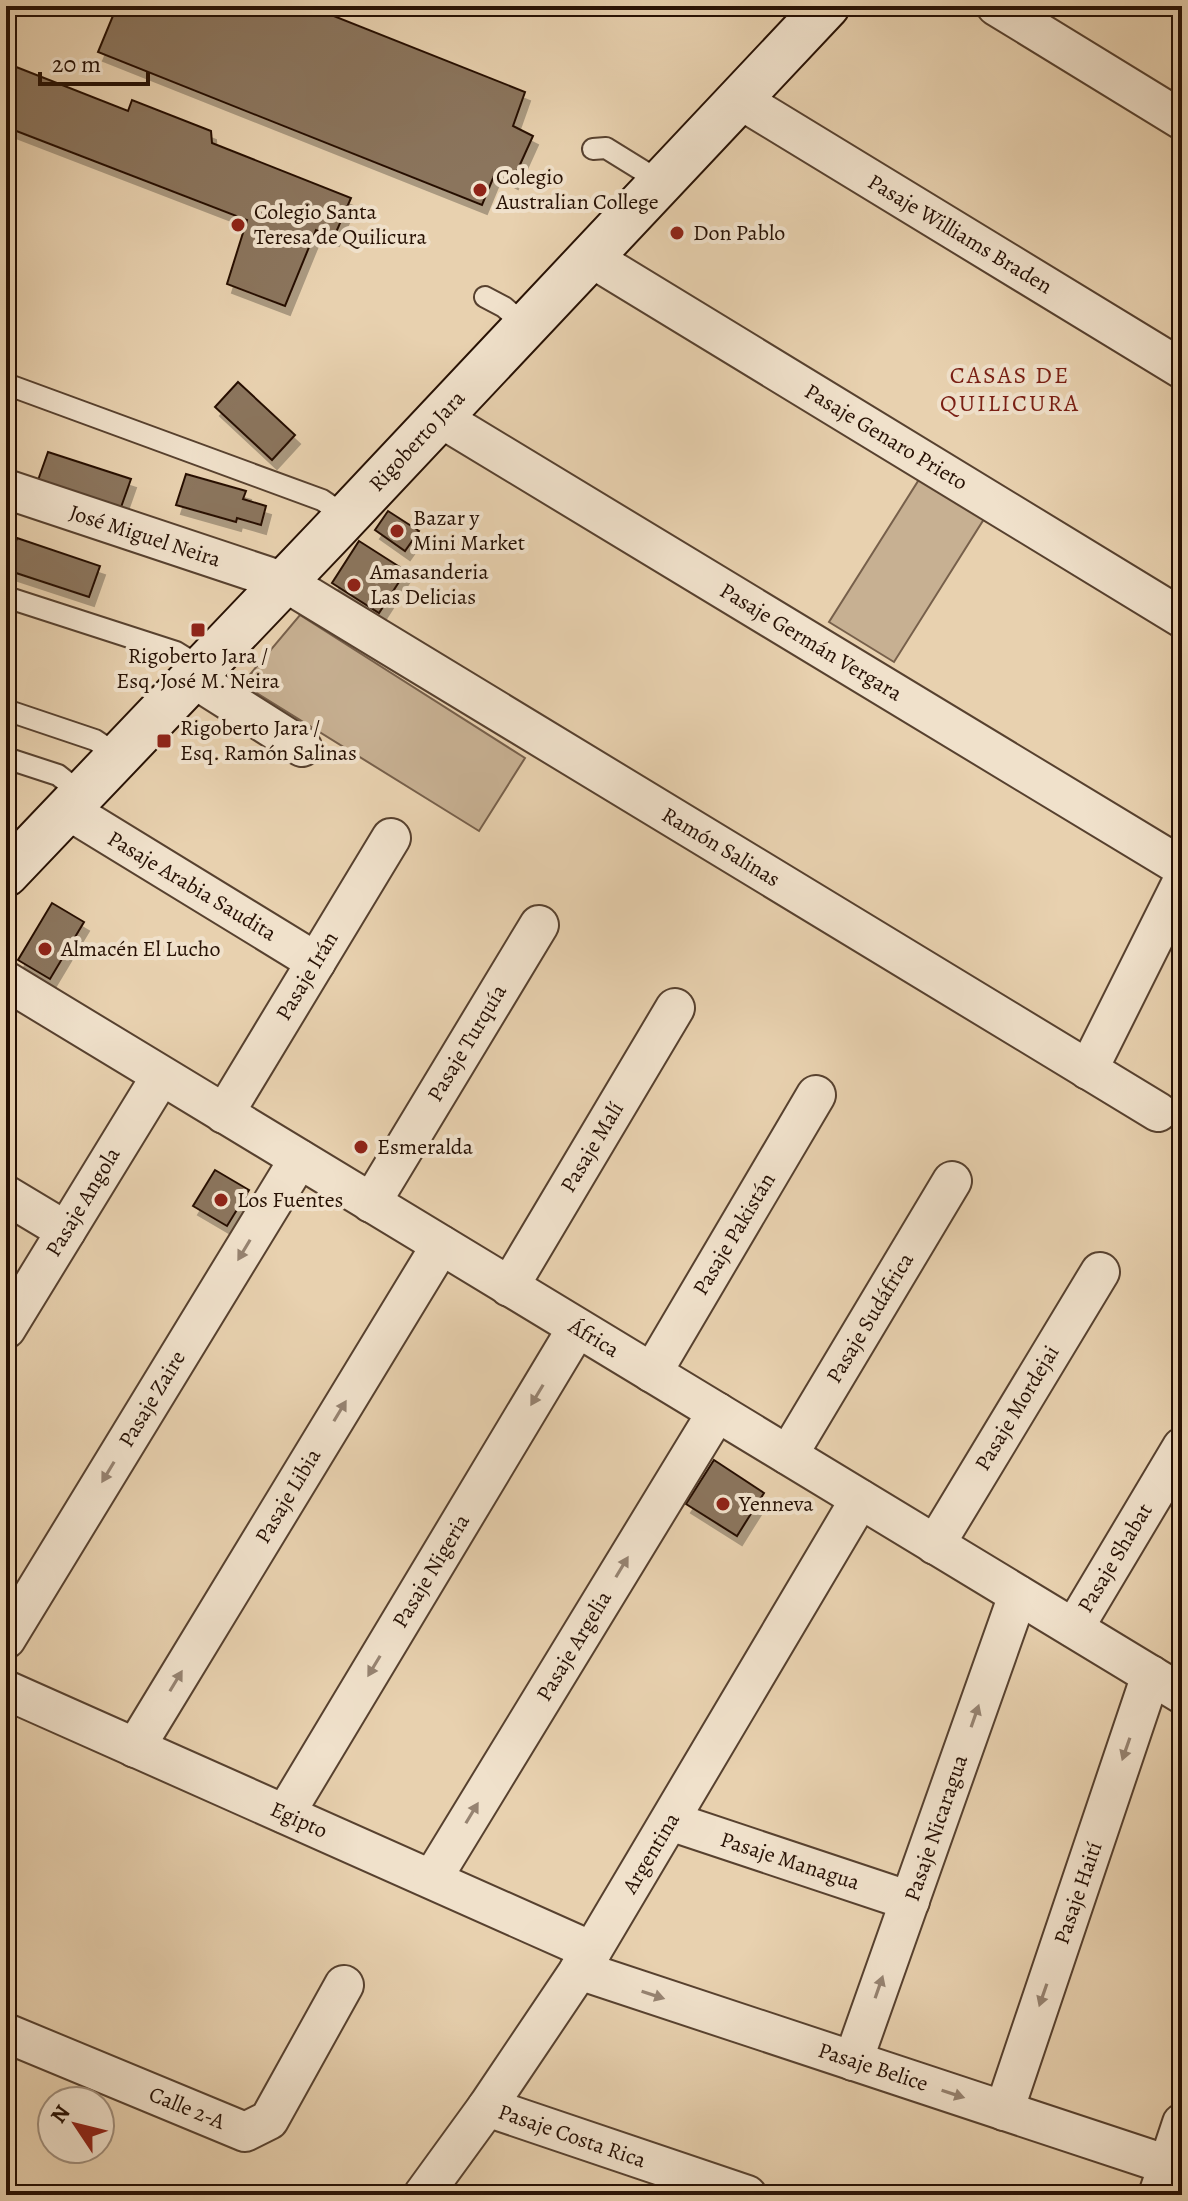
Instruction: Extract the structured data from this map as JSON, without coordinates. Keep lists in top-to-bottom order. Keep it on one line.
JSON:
{"streets":{"street":["Pasaje Williams Braden","Pasaje Genaro Prieto","Rigoberto Jara","José Miguel Neira","Pasaje Germán Vergara","Ramón Salinas","Pasaje Arabia Saudita","Pasaje Irán","Pasaje Turquía","Pasaje Malí","Pasaje Angola","Pasaje Pakistán","Pasaje Sudáfrica","África","Pasaje Zaire","Pasaje Mordejai","Pasaje Libia","Pasaje Shabat","Pasaje Nigeria","Pasaje Argelia","Egipto","Pasaje Nicaragua","Argentina","Pasaje Managua","Pasaje Haití","Pasaje Belice","Calle 2-A","Pasaje Costa Rica"]},"crossings":[["Pasaje Williams Braden","Rigoberto Jara"],["Pasaje Genaro Prieto","Rigoberto Jara"],["Rigoberto Jara","José Miguel Neira"],["Rigoberto Jara","Pasaje Germán Vergara"],["Rigoberto Jara","Ramón Salinas"],["Rigoberto Jara","Pasaje Arabia Saudita"],["José Miguel Neira","Ramón Salinas"],["Pasaje Arabia Saudita","Pasaje Irán"],["Pasaje Irán","África"],["Pasaje Turquía","África"],["Pasaje Malí","África"],["Pasaje Angola","África"],["Pasaje Pakistán","África"],["Pasaje Sudáfrica","África"],["África","Pasaje Zaire"],["África","Pasaje Mordejai"],["África","Pasaje Libia"],["África","Pasaje Shabat"],["África","Pasaje Nigeria"],["África","Pasaje Argelia"],["África","Pasaje Nicaragua"],["África","Argentina"],["África","Pasaje Haití"],["Pasaje Libia","Egipto"],["Pasaje Nigeria","Egipto"],["Pasaje Argelia","Egipto"],["Egipto","Argentina"],["Egipto","Pasaje Belice"],["Pasaje Nicaragua","Pasaje Managua"],["Pasaje Nicaragua","Pasaje Belice"],["Argentina","Pasaje Managua"],["Argentina","Pasaje Belice"],["Argentina","Pasaje Costa Rica"],["Pasaje Haití","Pasaje Belice"]],"one_way":["Pasaje Zaire","Pasaje Libia","Pasaje Nigeria","Pasaje Argelia","Pasaje Nicaragua","Pasaje Haití","Pasaje Belice"],"districts":["CASAS DE QUILICURA"],"places":{"other":["Colegio Australian College","Colegio Santa Teresa de Quilicura","Don Pablo","Bazar y Mini Market","Amasanderia Las Delicias","Almacén El Lucho","Esmeralda","Los Fuentes","Yenneva"],"transit":["Rigoberto Jara / Esq. José M. Neira","Rigoberto Jara / Esq. Ramón Salinas"]},"scale_bar":"20 m","north":"top left"}
